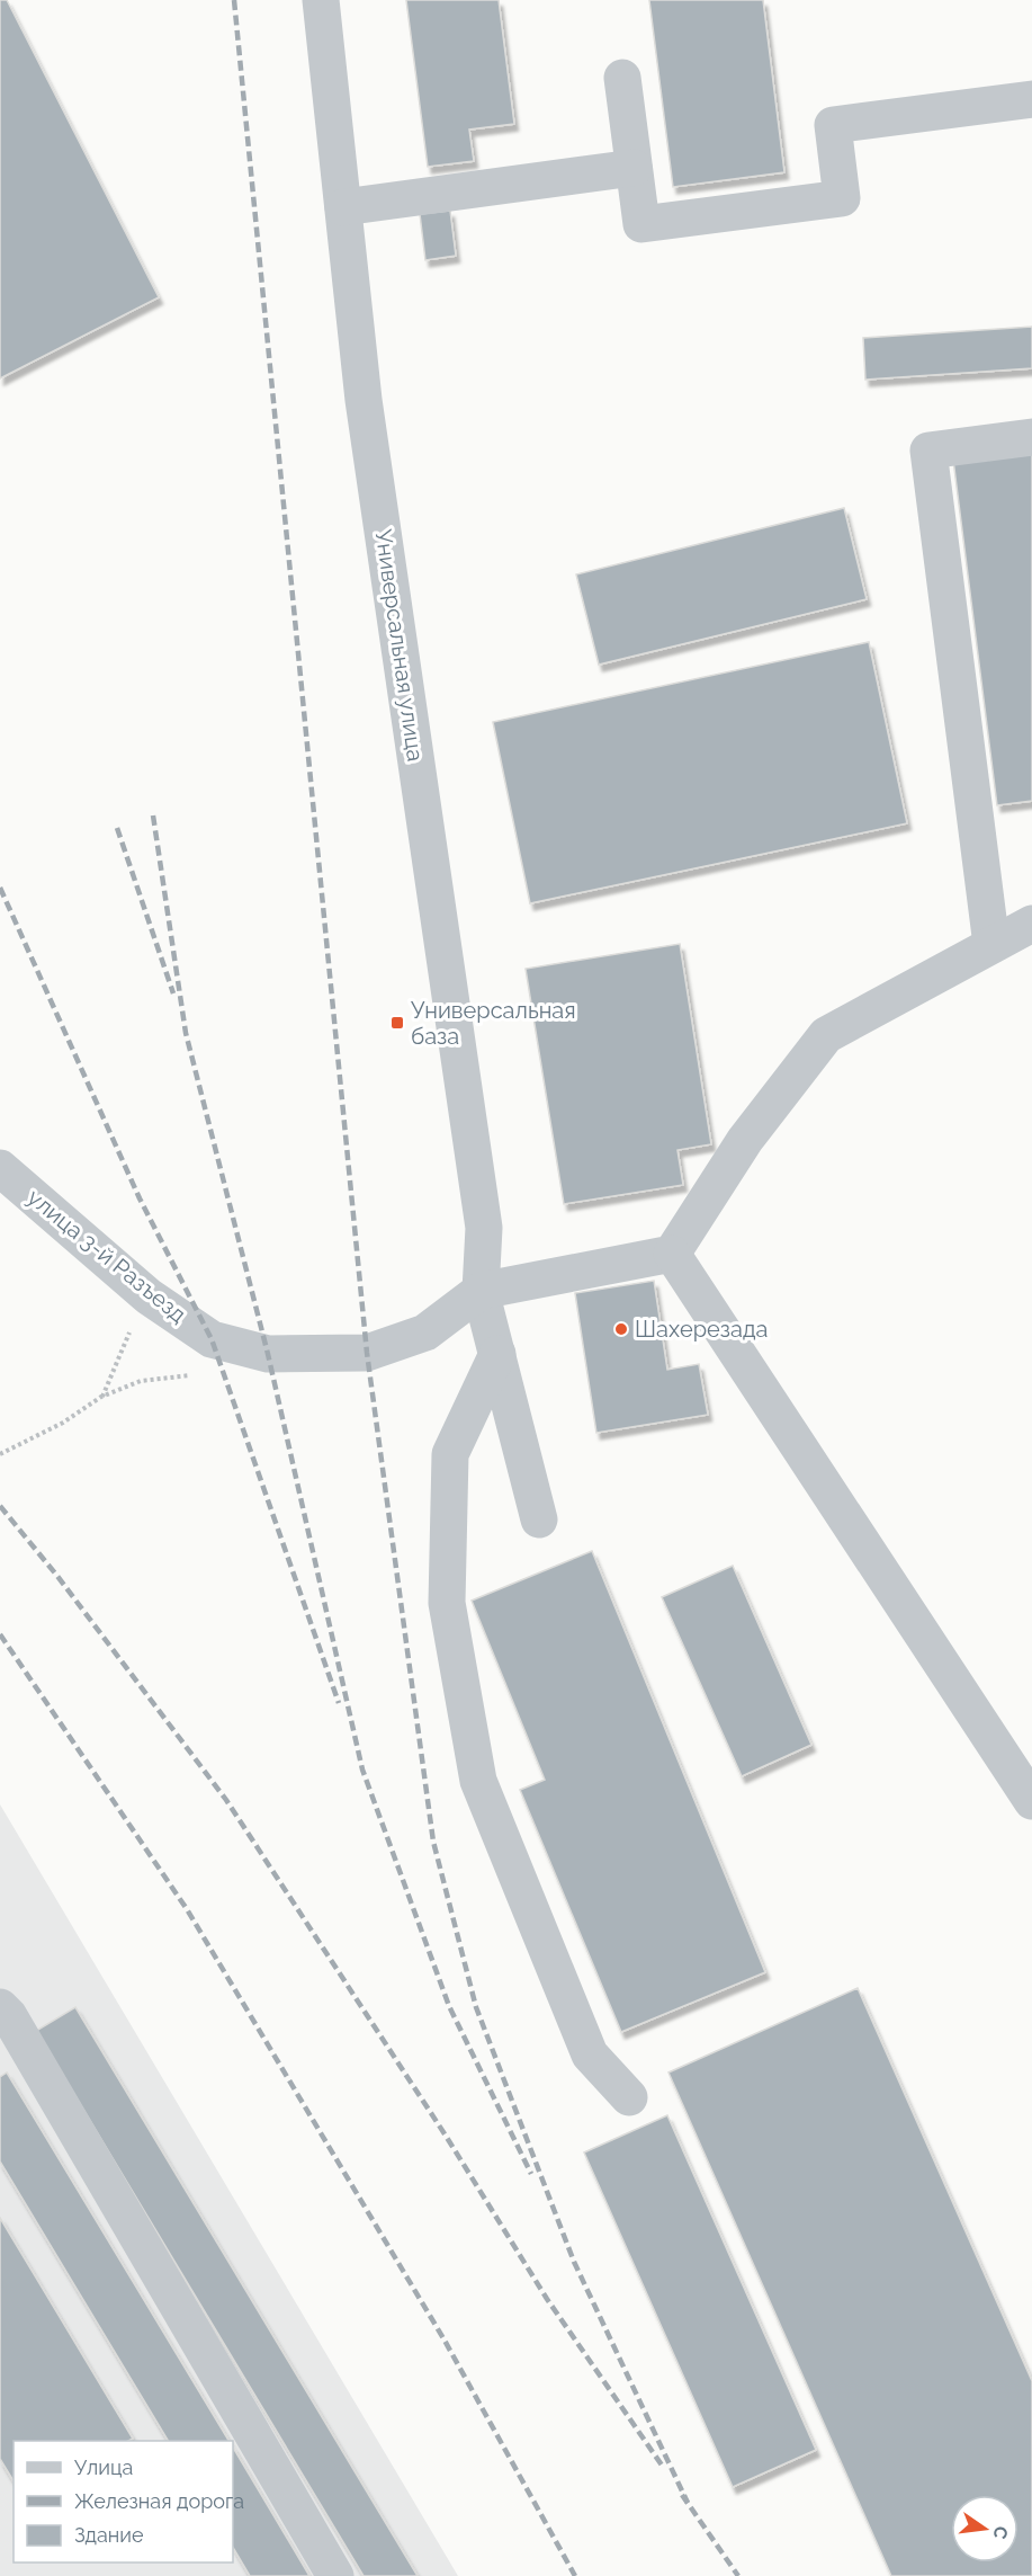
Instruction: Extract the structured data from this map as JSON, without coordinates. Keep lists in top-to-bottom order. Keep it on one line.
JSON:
{"streets":{"street":["Универсальная улица","улица 3-й Разъезд"]},"crossings":[["Универсальная улица","улица 3-й Разъезд"]],"places":{"transit":["Универсальная база"],"other":["Шахерезада"]},"legend":["Улица","Железная дорога","Здание"],"north":"right"}
